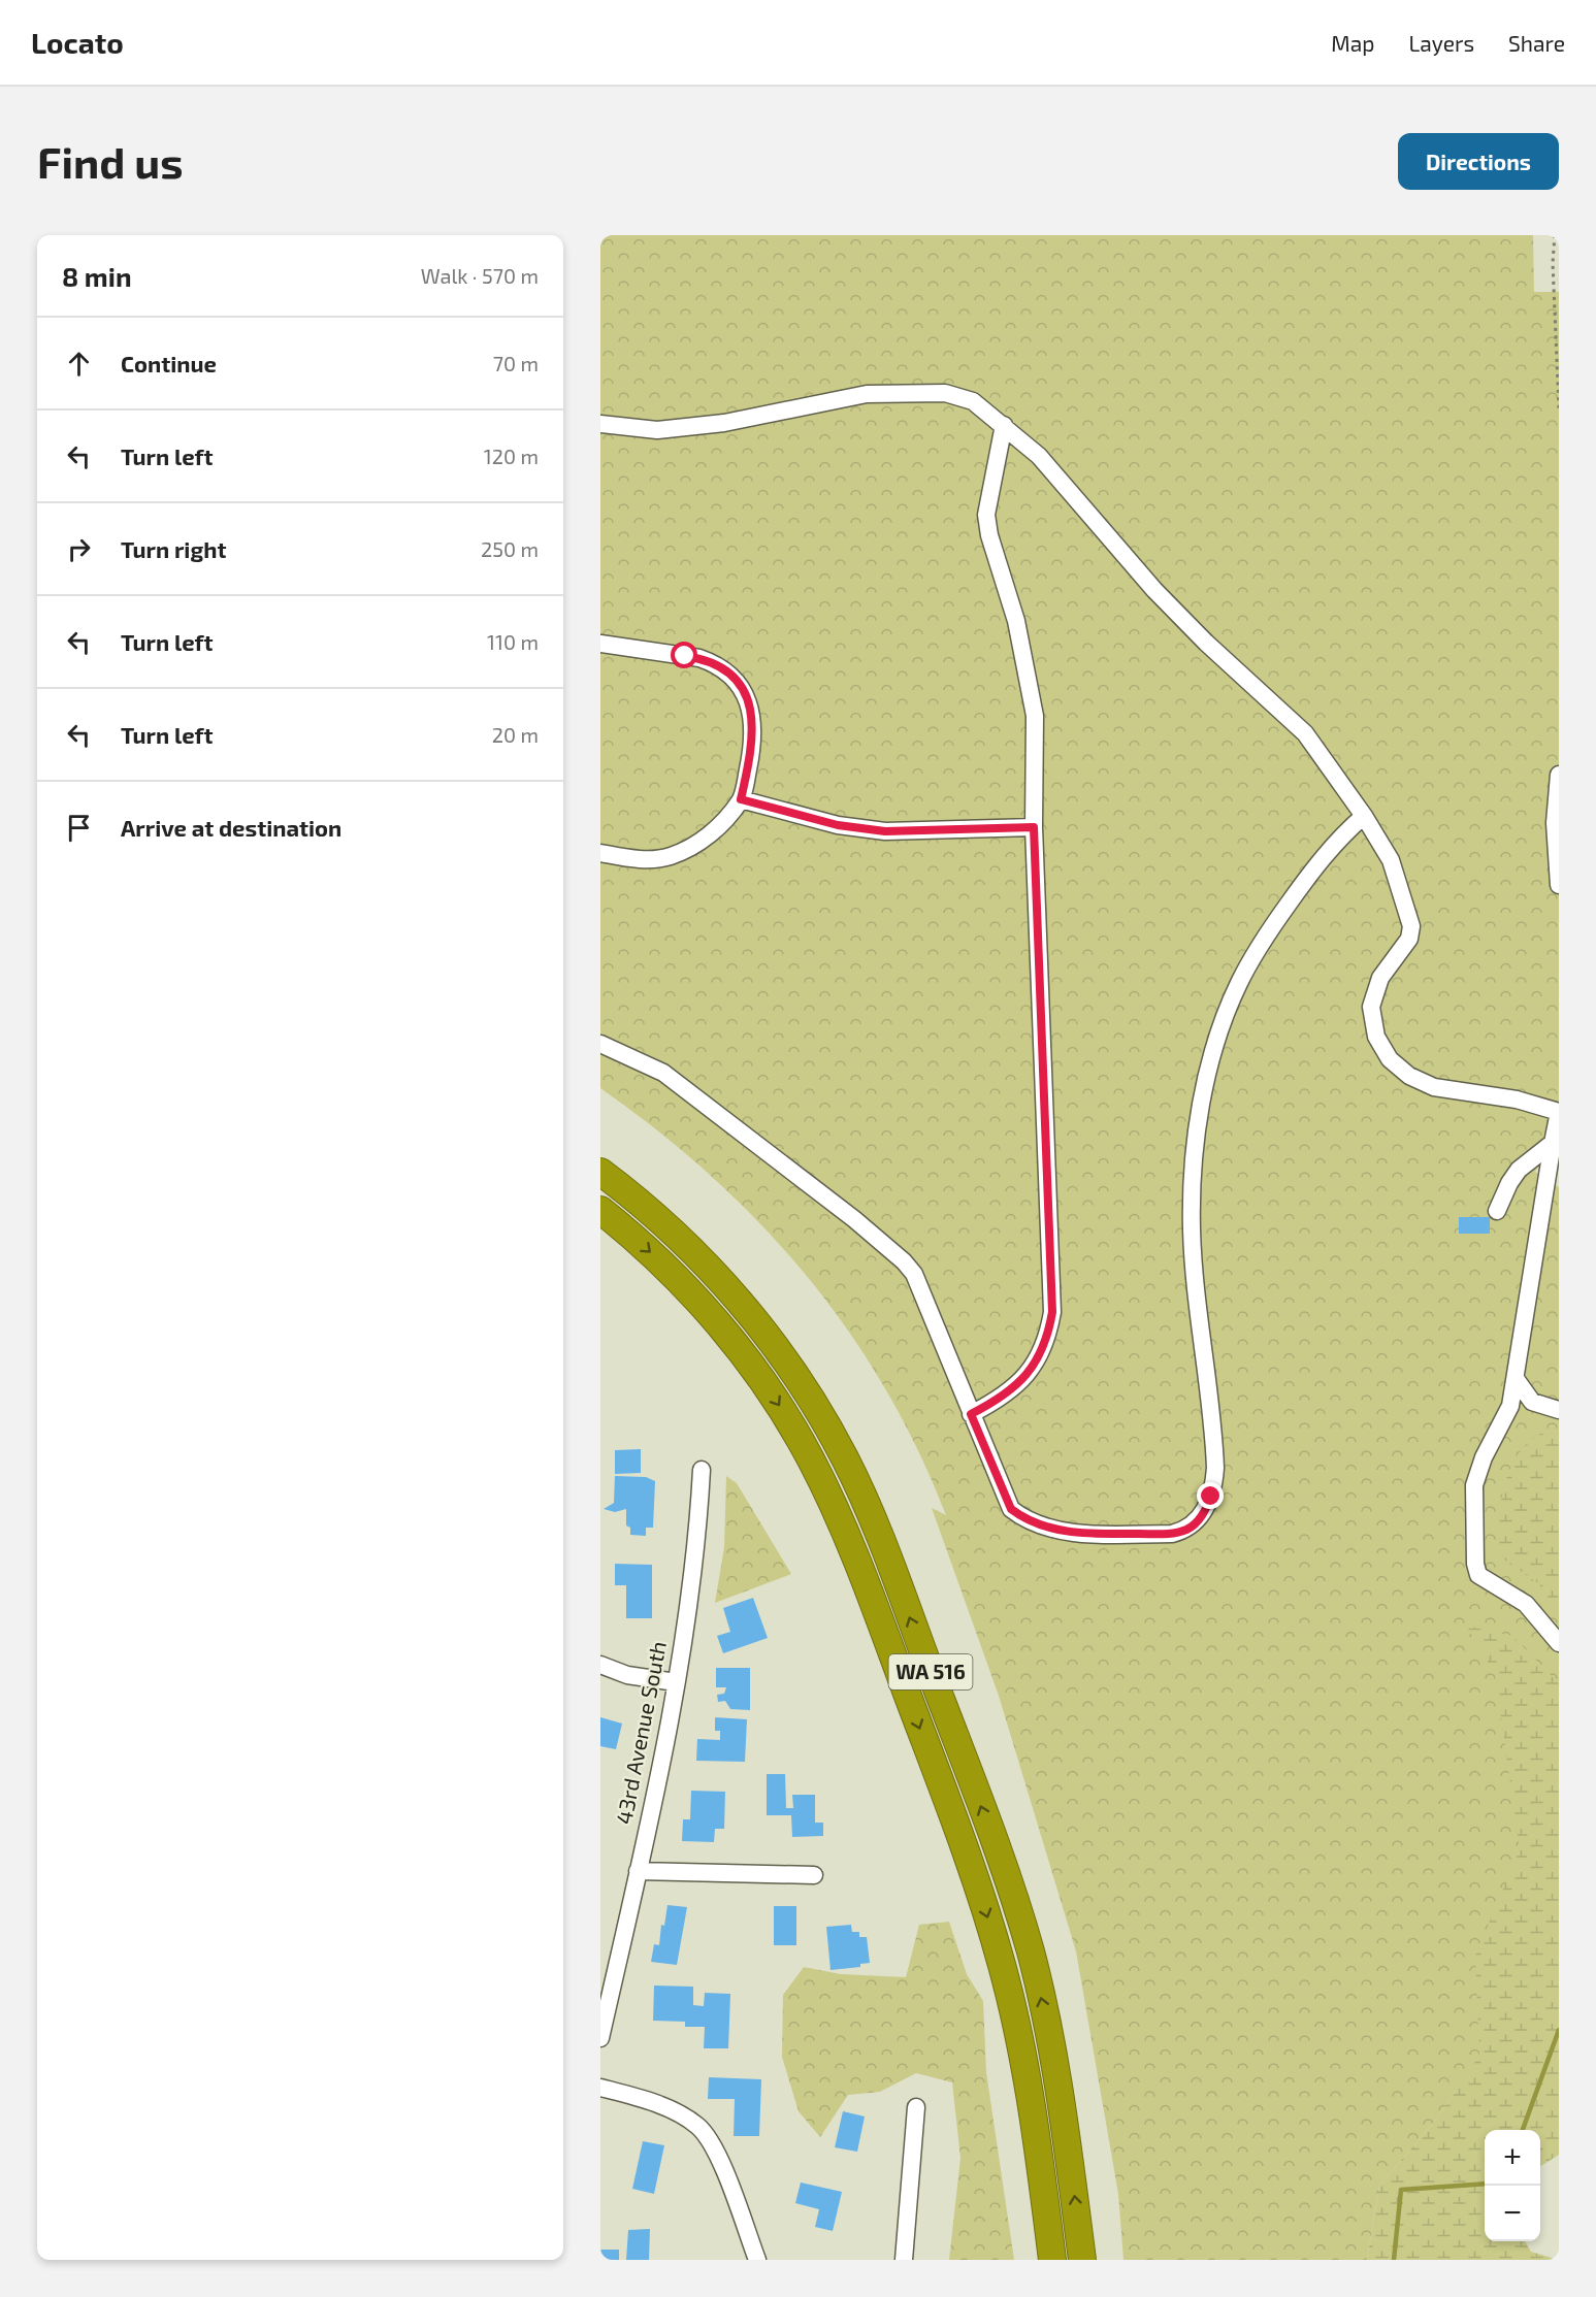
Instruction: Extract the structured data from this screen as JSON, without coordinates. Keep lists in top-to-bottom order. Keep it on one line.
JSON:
{"streets":{"highway":["WA 516"],"street":["43rd Avenue South"]},"page":{"header":"Locato","nav":["Map","Layers","Share"],"buttons":"Directions","title":"Find us","heading":["8 min","Walk · 570 m"],"list":[["Continue","70 m"],["Turn left","120 m"],["Turn right","250 m"],["Turn left","110 m"],["Turn left","20 m"],"Arrive at destination"],"map_buttons":["+","−"]}}
